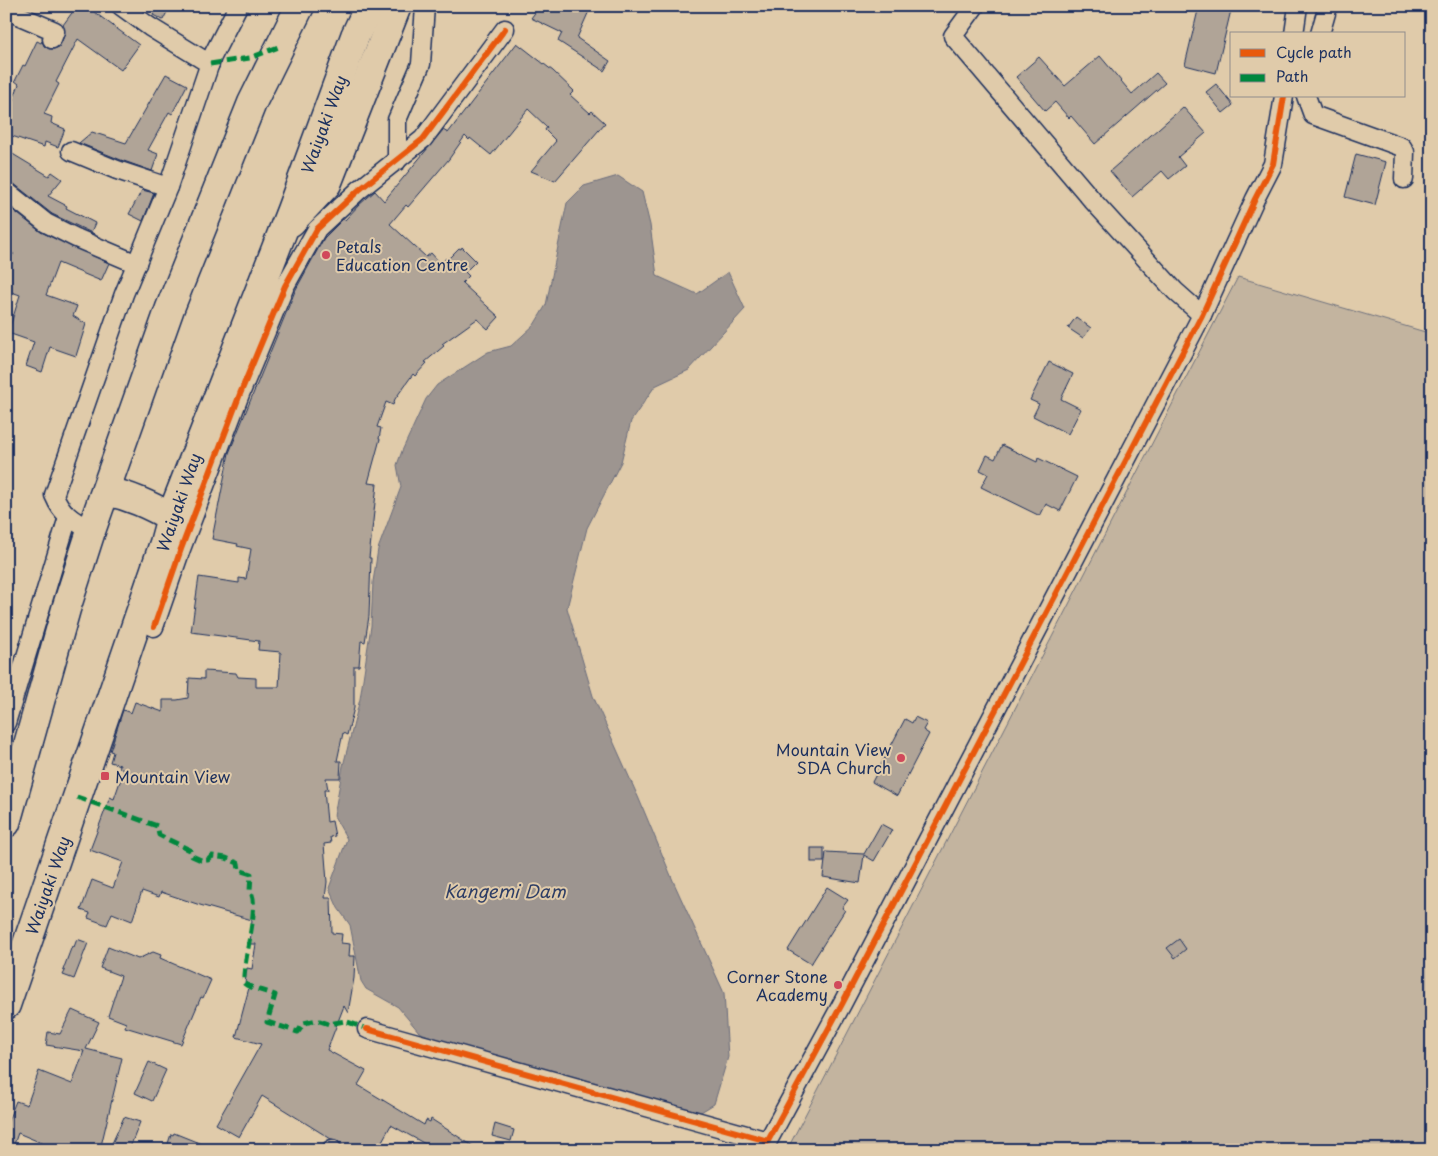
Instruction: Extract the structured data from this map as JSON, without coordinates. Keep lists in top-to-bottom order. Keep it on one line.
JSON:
{"streets":{"highway":["Waiyaki Way"]},"water":["Kangemi Dam"],"places":{"other":["Petals Education Centre","Mountain View SDA Church","Corner Stone Academy"],"transit":["Mountain View"]},"legend":["Cycle path","Path"]}
